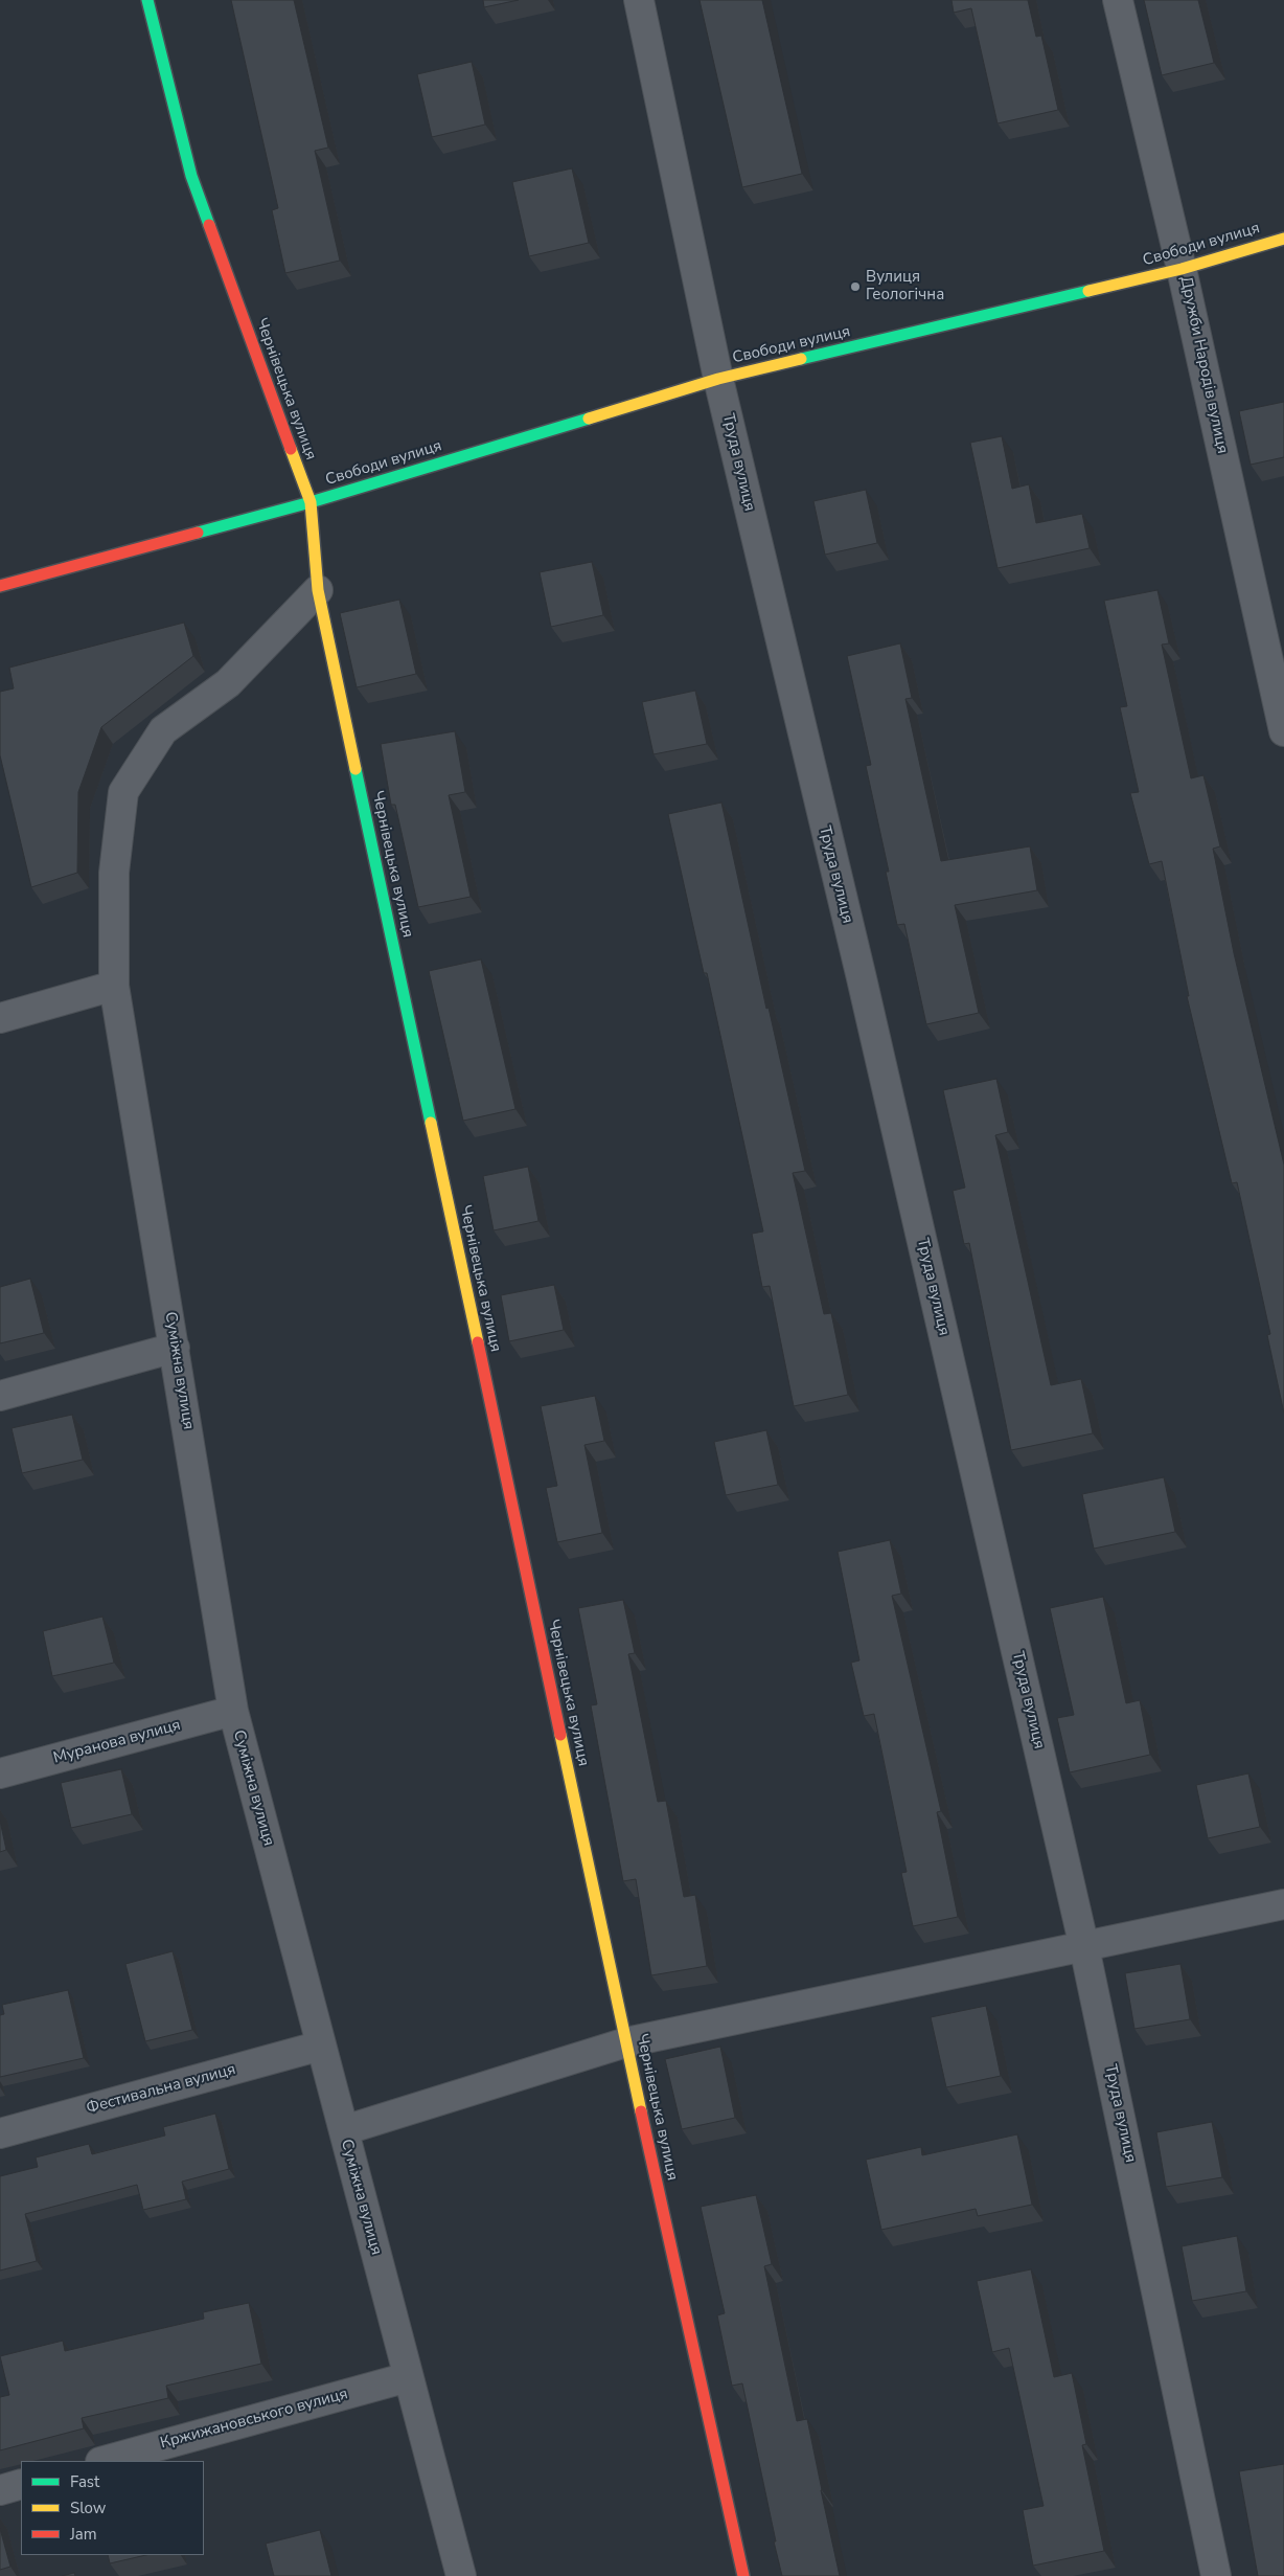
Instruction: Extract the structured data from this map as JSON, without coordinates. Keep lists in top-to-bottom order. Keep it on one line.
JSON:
{"streets":{"street":["Свободи вулиця","Дружби Народів вулиця","Чернівецька вулиця","Труда вулиця","Суміжна вулиця","Муранова вулиця","Фестивальна вулиця","Кржижановського вулиця"]},"crossings":[["Свободи вулиця","Дружби Народів вулиця"],["Свободи вулиця","Чернівецька вулиця"],["Свободи вулиця","Труда вулиця"],["Чернівецька вулиця","Суміжна вулиця"],["Суміжна вулиця","Муранова вулиця"],["Суміжна вулиця","Фестивальна вулиця"],["Суміжна вулиця","Кржижановського вулиця"]],"places":["Вулиця Геологічна"],"legend":["Fast","Slow","Jam"]}
